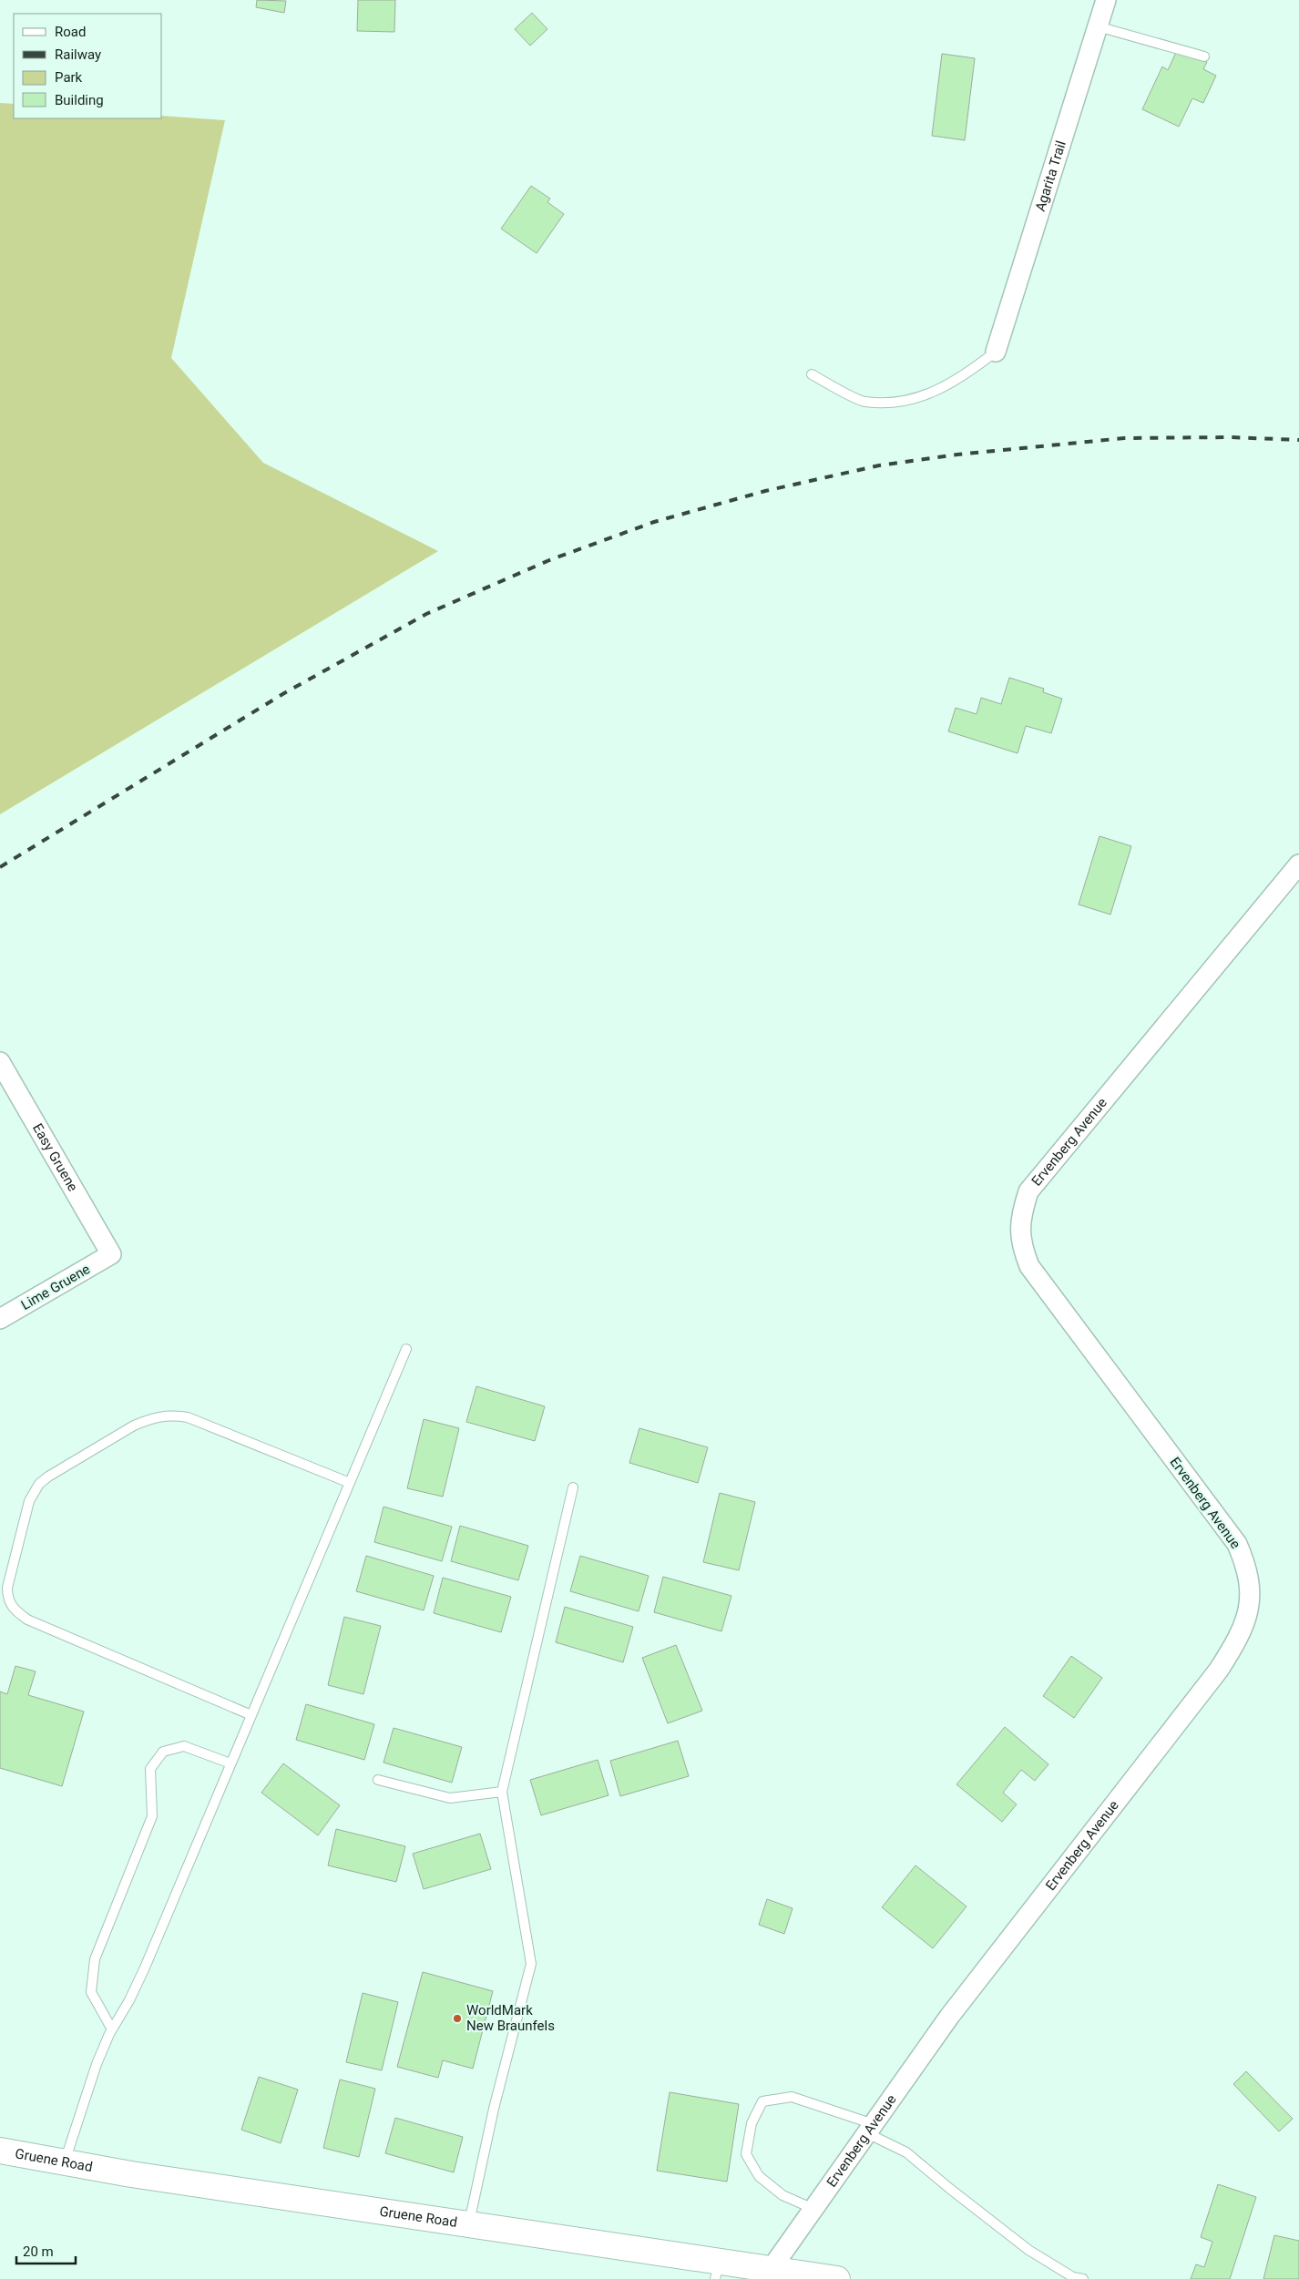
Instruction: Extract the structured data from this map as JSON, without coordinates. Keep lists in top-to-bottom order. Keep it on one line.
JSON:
{"streets":{"street":["Agarita Trail","Ervenberg Avenue","Easy Gruene","Lime Gruene","Gruene Road"]},"crossings":[["Ervenberg Avenue","Gruene Road"],["Easy Gruene","Lime Gruene"]],"places":["WorldMark New Braunfels"],"legend":["Road","Railway","Park","Building"],"scale_bar":"20 m"}
